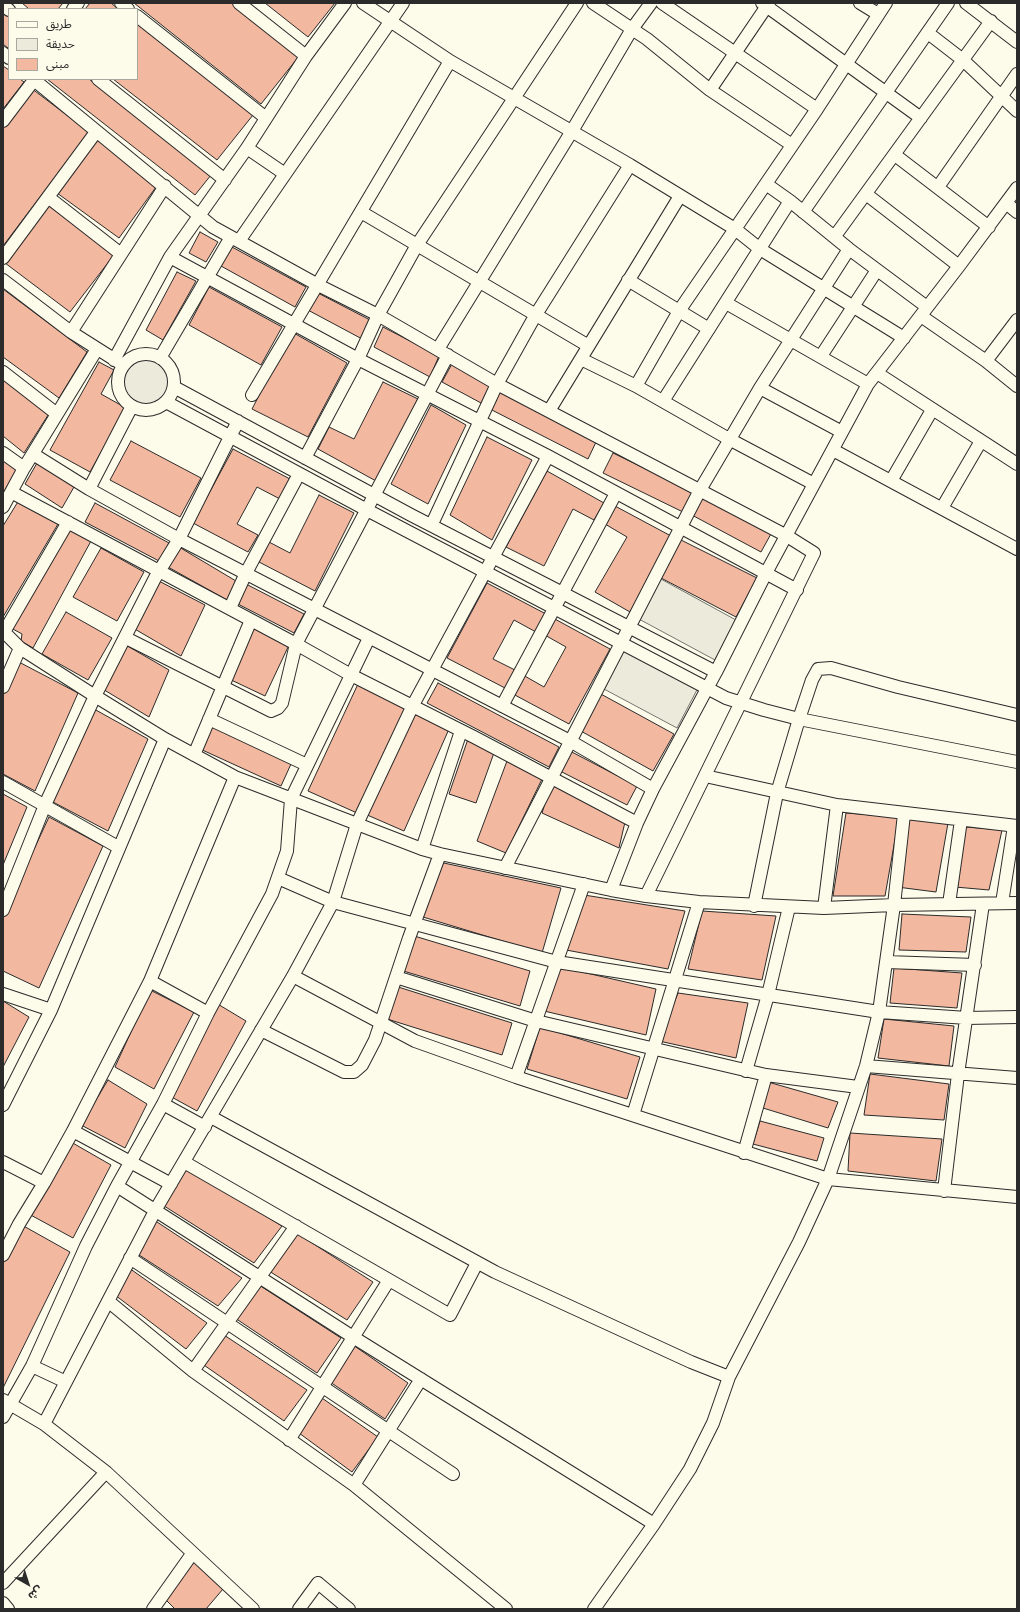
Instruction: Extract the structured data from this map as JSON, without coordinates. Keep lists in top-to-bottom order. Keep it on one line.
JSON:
{"legend":["طريق","حديقة","مبنى"],"north":"bottom right"}
